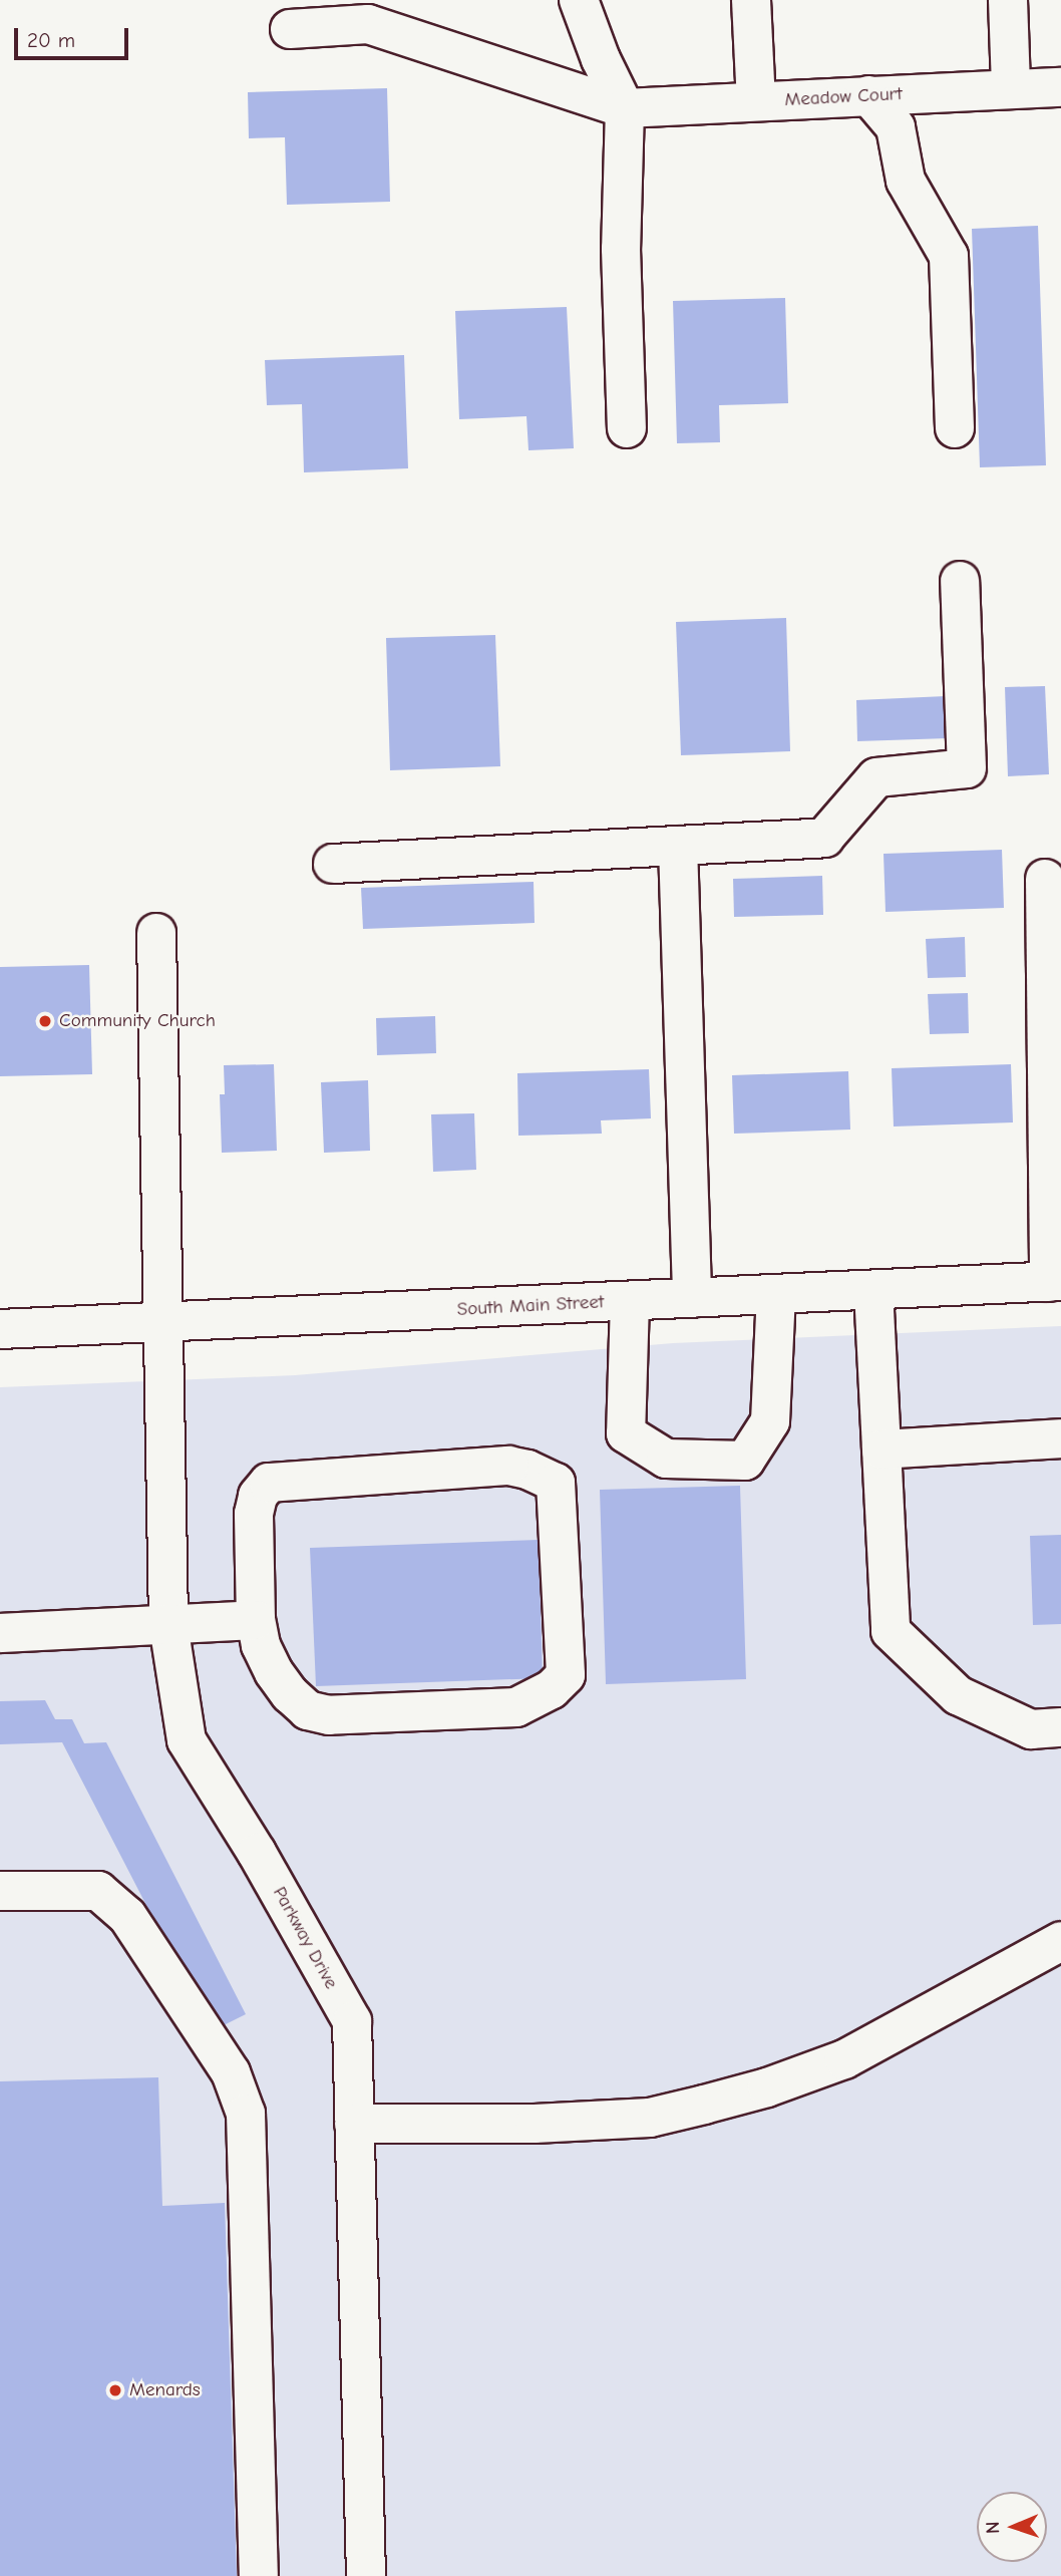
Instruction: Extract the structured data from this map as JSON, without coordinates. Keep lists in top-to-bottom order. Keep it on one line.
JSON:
{"streets":{"street":["Meadow Court","South Main Street","Parkway Drive"]},"crossings":[["South Main Street","Parkway Drive"]],"places":["Community Church","Menards"],"scale_bar":"20 m","north":"left"}
